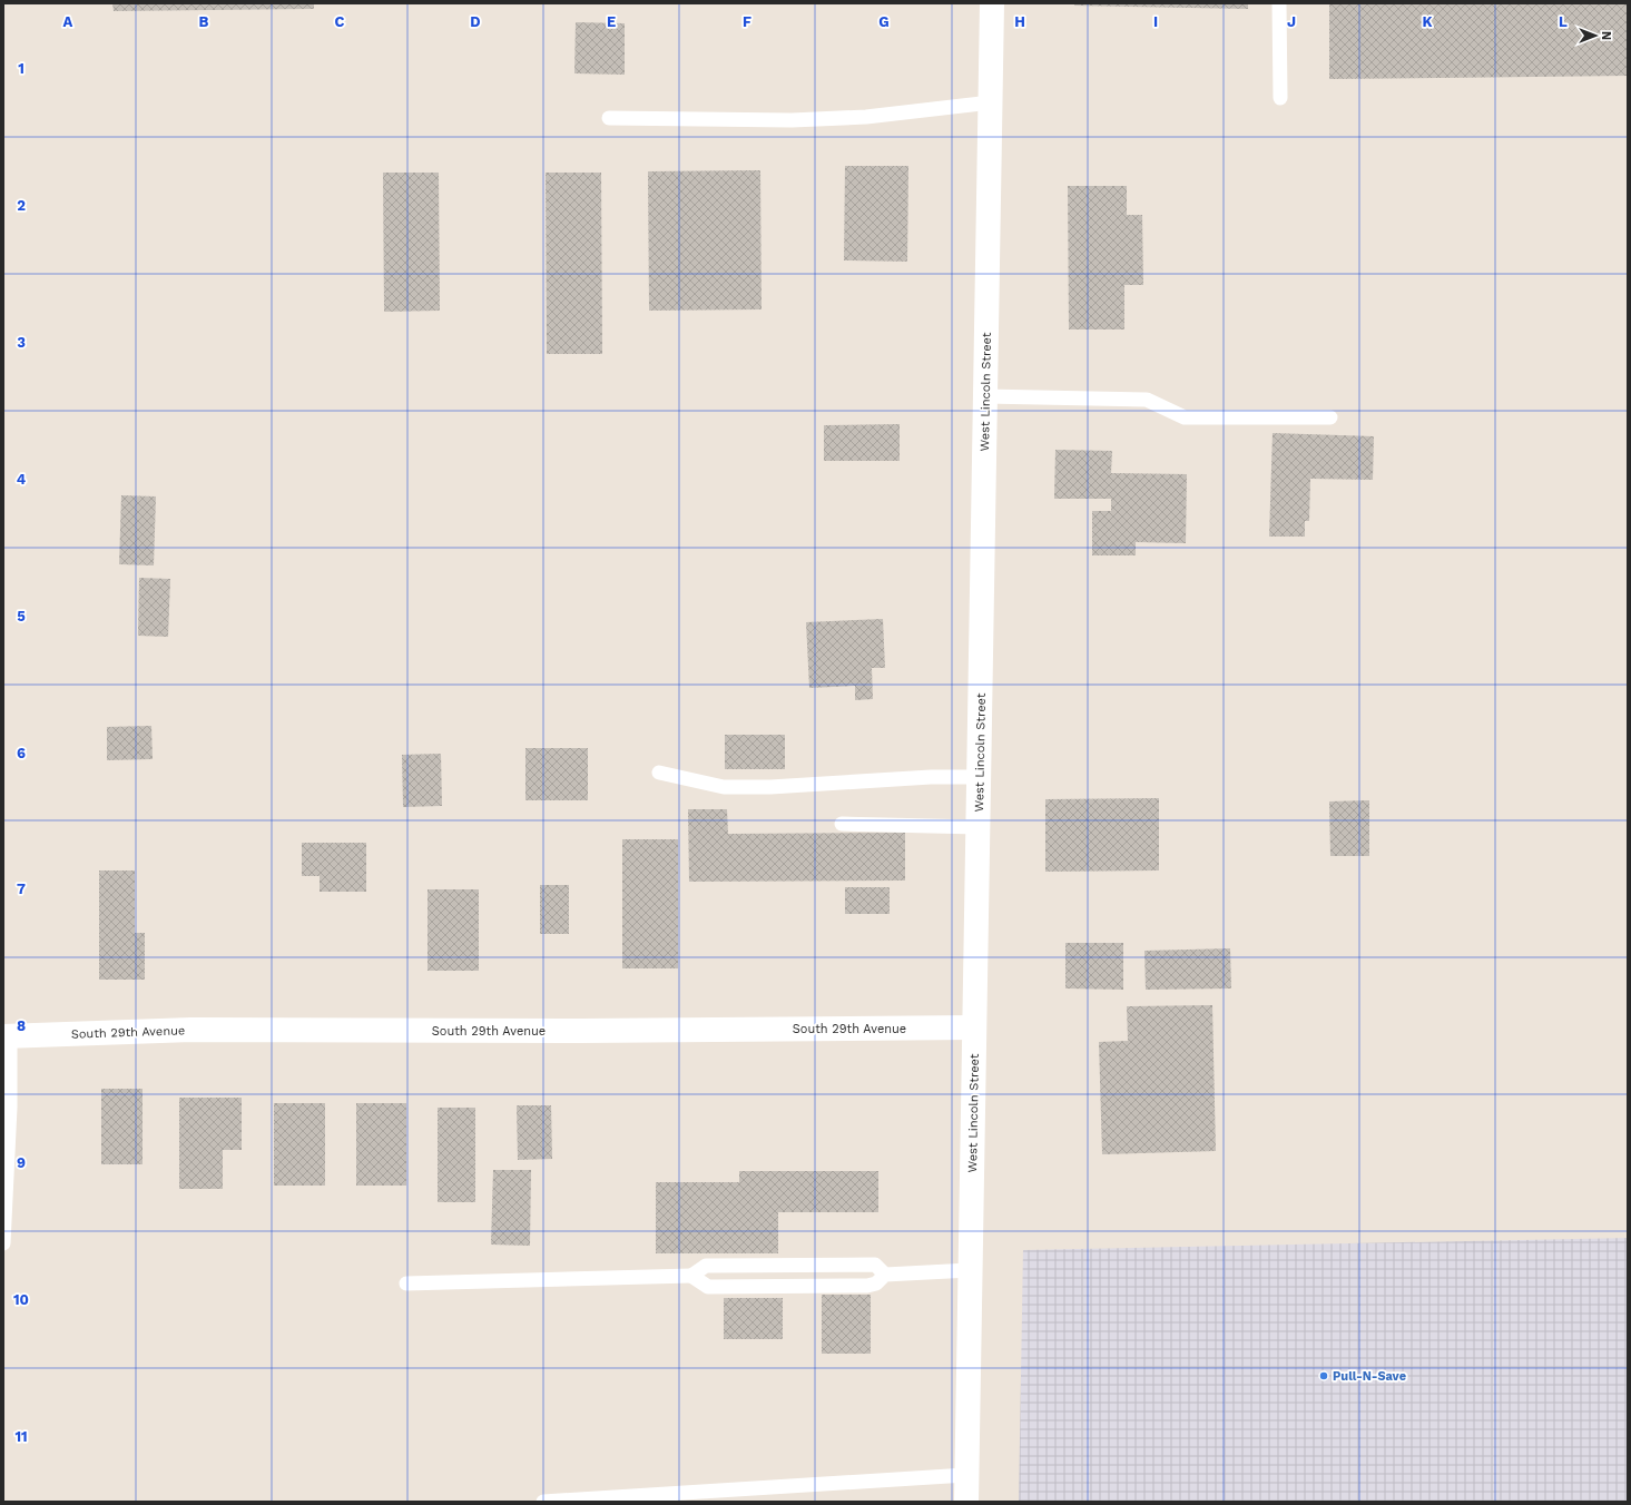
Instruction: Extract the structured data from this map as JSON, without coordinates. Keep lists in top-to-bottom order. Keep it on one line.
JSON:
{"streets":{"street":["West Lincoln Street","South 29th Avenue"]},"crossings":[["West Lincoln Street","South 29th Avenue"]],"places":["Pull-N-Save"],"north":"right","grid":{"columns":["A","B","C","D","E","F","G","H","I","J","K","L"],"rows":["1","2","3","4","5","6","7","8","9","10","11"]}}
